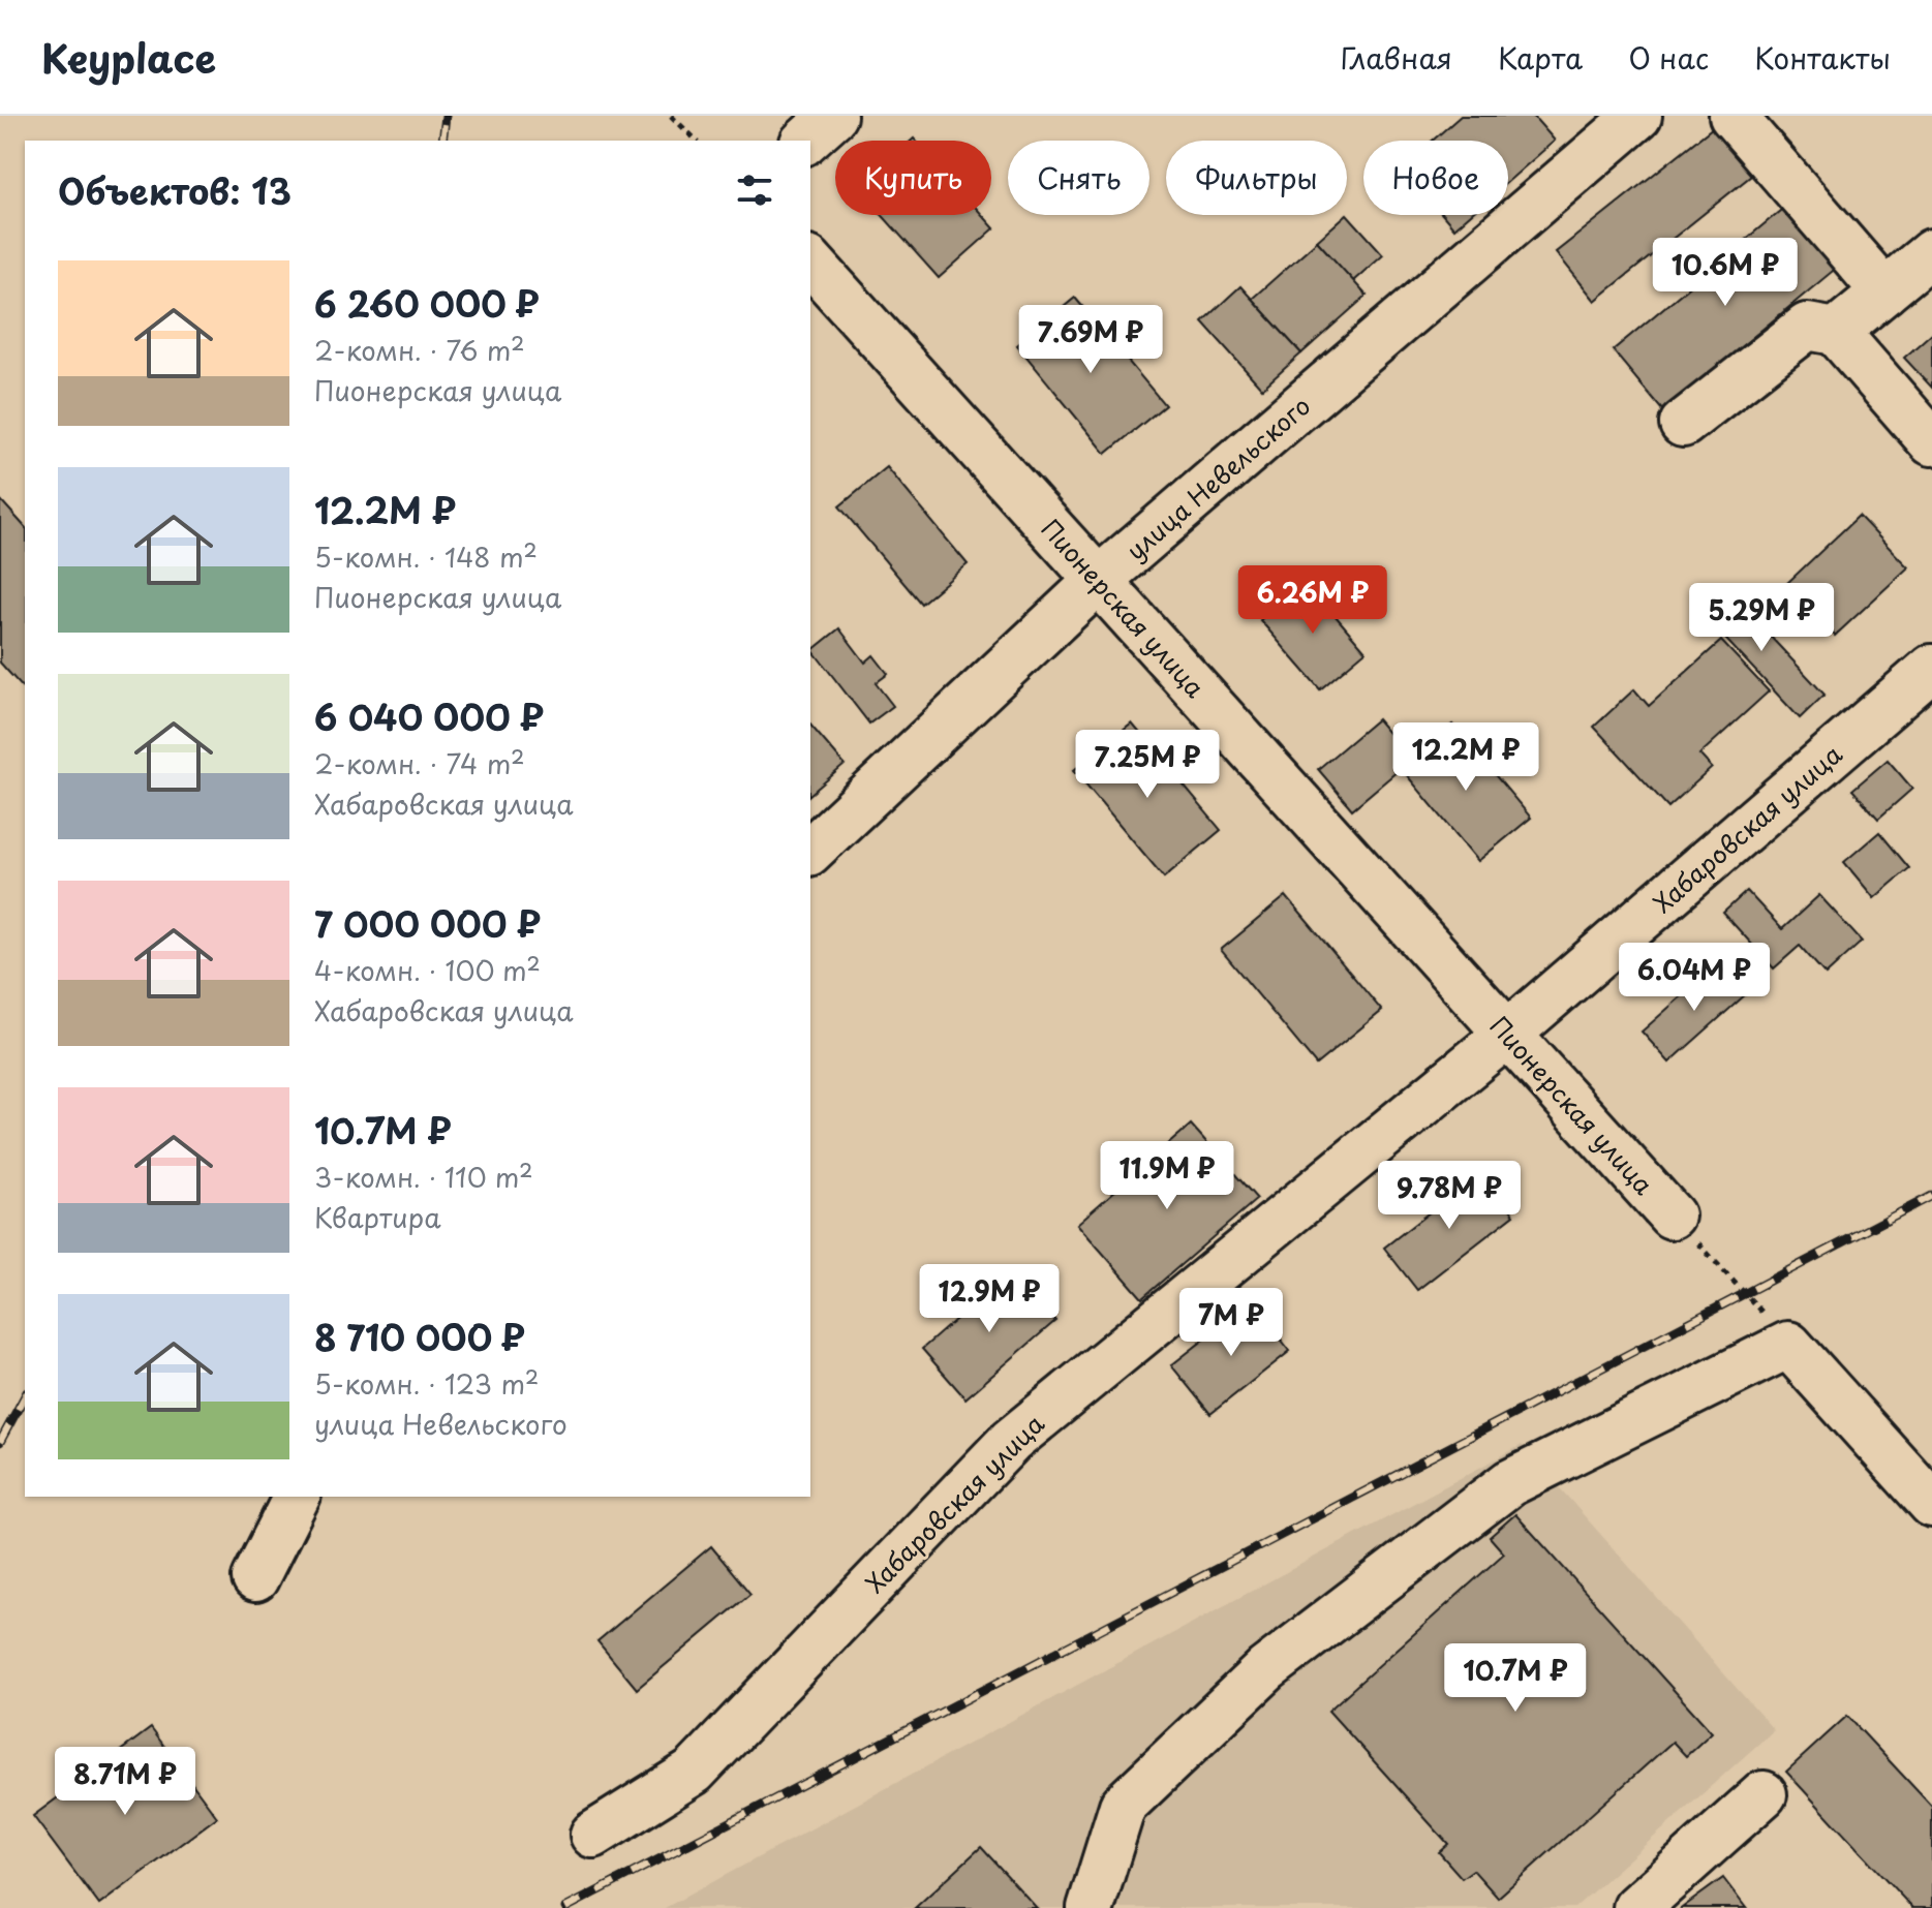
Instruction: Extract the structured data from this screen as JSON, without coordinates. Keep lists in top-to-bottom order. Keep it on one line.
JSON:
{"streets":{"street":["улица Невельского","Пионерская улица","Хабаровская улица"]},"crossings":[["улица Невельского","Пионерская улица"],["Пионерская улица","Хабаровская улица"]],"page":{"header":"Keyplace","nav":["Главная","Карта","О нас","Контакты"],"chip":["Купить","Снять","Фильтры","Новое"],"heading":"Объектов: 13","price":["10.6M ₽","7.69M ₽","6.26M ₽","5.29M ₽","12.2M ₽","7.25M ₽","6.04M ₽","11.9M ₽","9.78M ₽","12.9M ₽","7M ₽","10.7M ₽","8.71M ₽"],"list":[{"name":"6 260 000 ₽","note":"2-комн. · 76 m² · Пионерская улица"},{"name":"12.2M ₽","note":"5-комн. · 148 m² · Пионерская улица"},{"name":"6 040 000 ₽","note":"2-комн. · 74 m² · Хабаровская улица"},{"name":"7 000 000 ₽","note":"4-комн. · 100 m² · Хабаровская улица"},{"name":"10.7M ₽","note":"3-комн. · 110 m² · Квартира"},{"name":"8 710 000 ₽","note":"5-комн. · 123 m² · улица Невельского"}]}}
